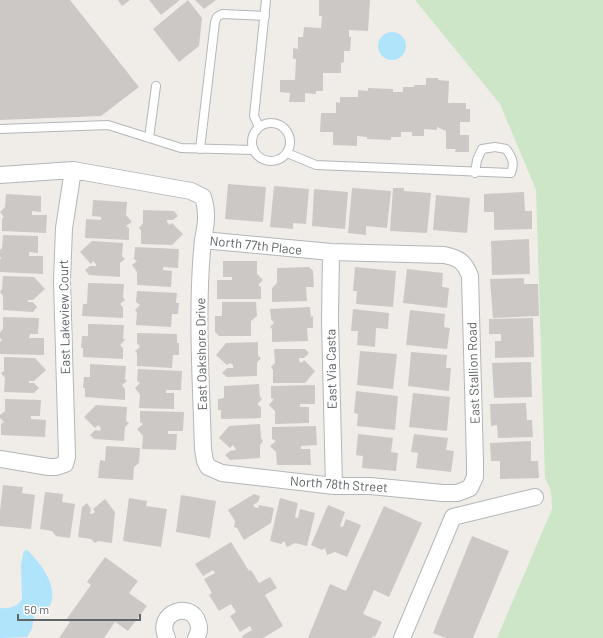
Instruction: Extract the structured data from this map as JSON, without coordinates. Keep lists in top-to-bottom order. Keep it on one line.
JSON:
{"streets":{"street":["North 77th Place","East Lakeview Court","East Oakshore Drive","East Via Casta","East Stallion Road","North 78th Street"]},"crossings":[["North 77th Place","East Lakeview Court"],["North 77th Place","East Oakshore Drive"],["North 77th Place","East Via Casta"],["North 77th Place","East Stallion Road"],["East Oakshore Drive","North 78th Street"],["East Via Casta","North 78th Street"],["East Stallion Road","North 78th Street"]],"scale_bar":"50 m"}
